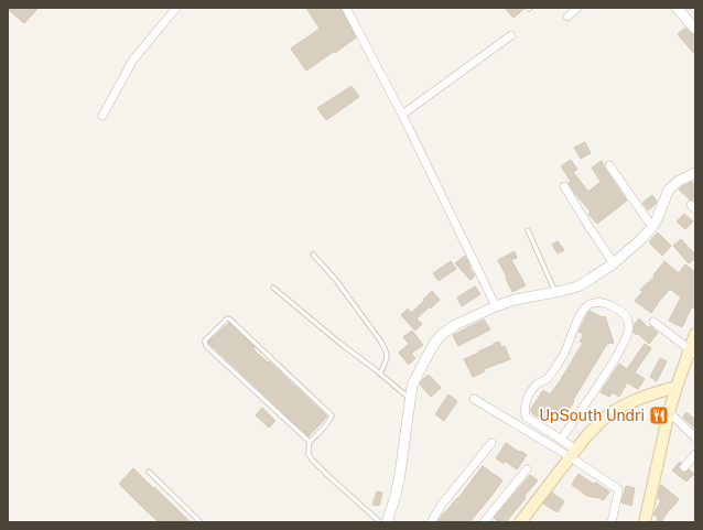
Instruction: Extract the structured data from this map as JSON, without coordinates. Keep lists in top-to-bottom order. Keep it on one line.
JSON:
{"places":{"restaurant":["UpSouth Undri"]}}
